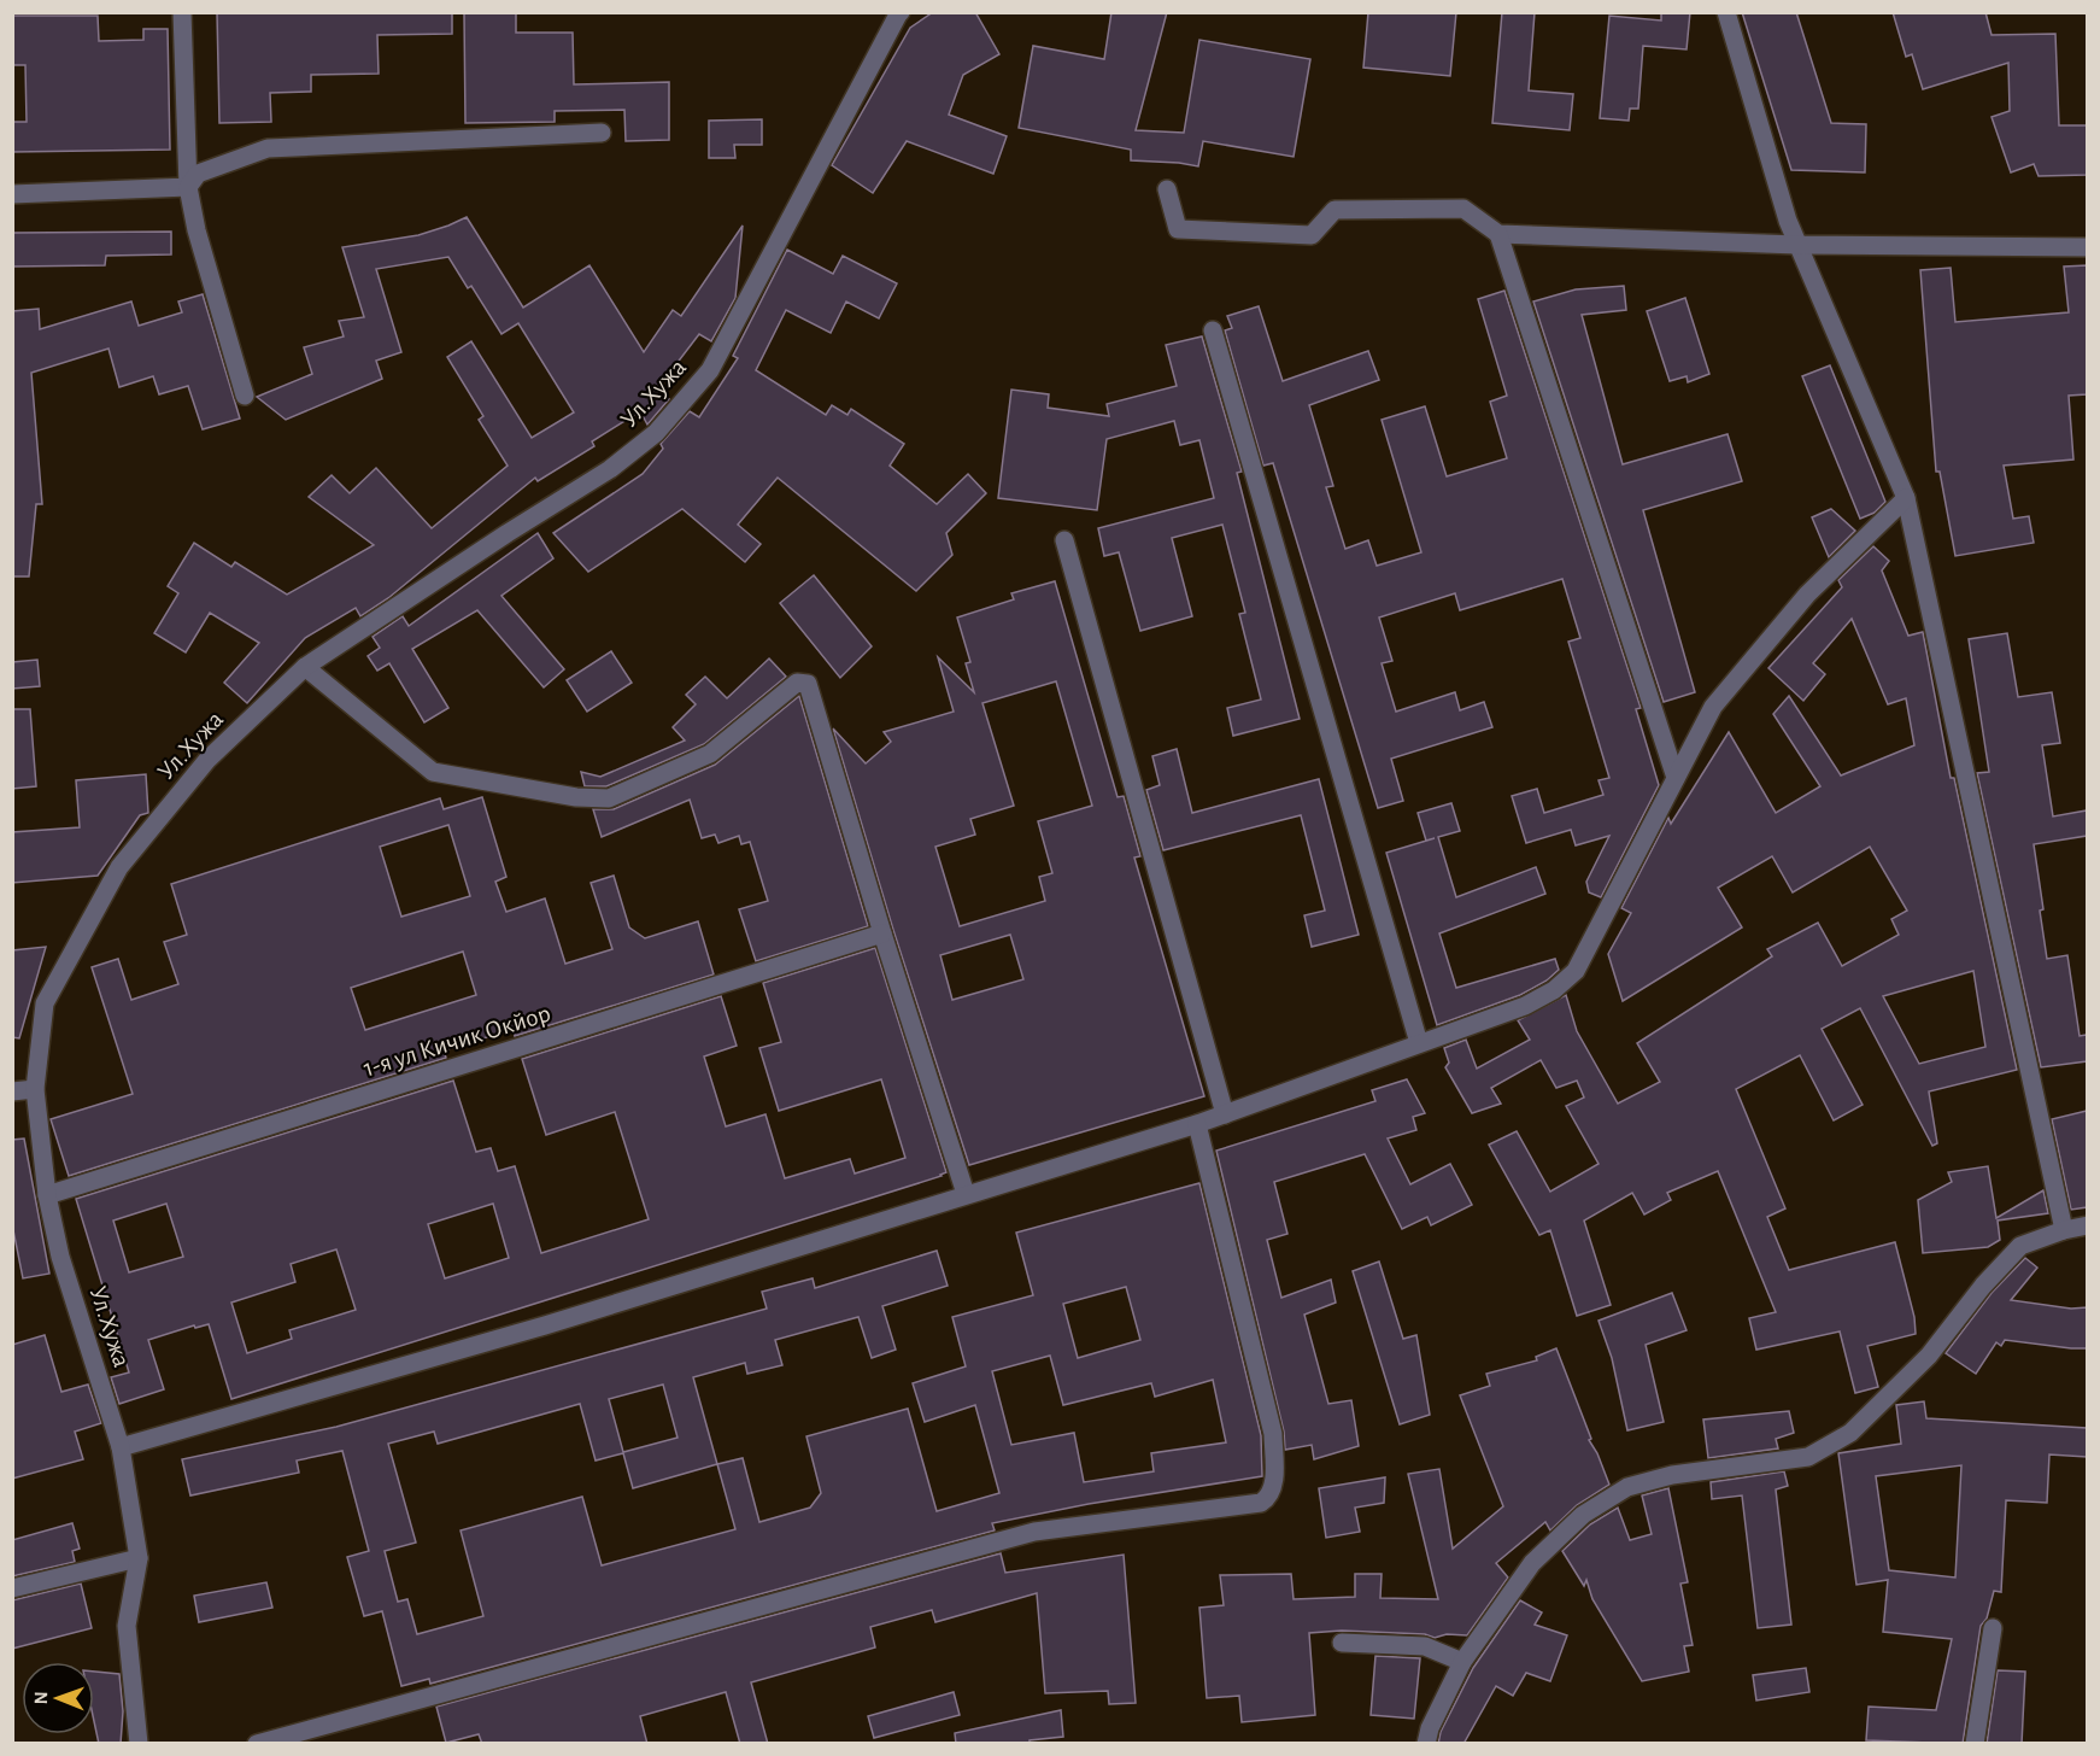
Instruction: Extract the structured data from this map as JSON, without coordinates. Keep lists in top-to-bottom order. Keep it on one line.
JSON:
{"streets":{"street":["Ул.Хужа","1-я ул Кичик Окйор"]},"crossings":[["Ул.Хужа","1-я ул Кичик Окйор"]],"north":"left"}
